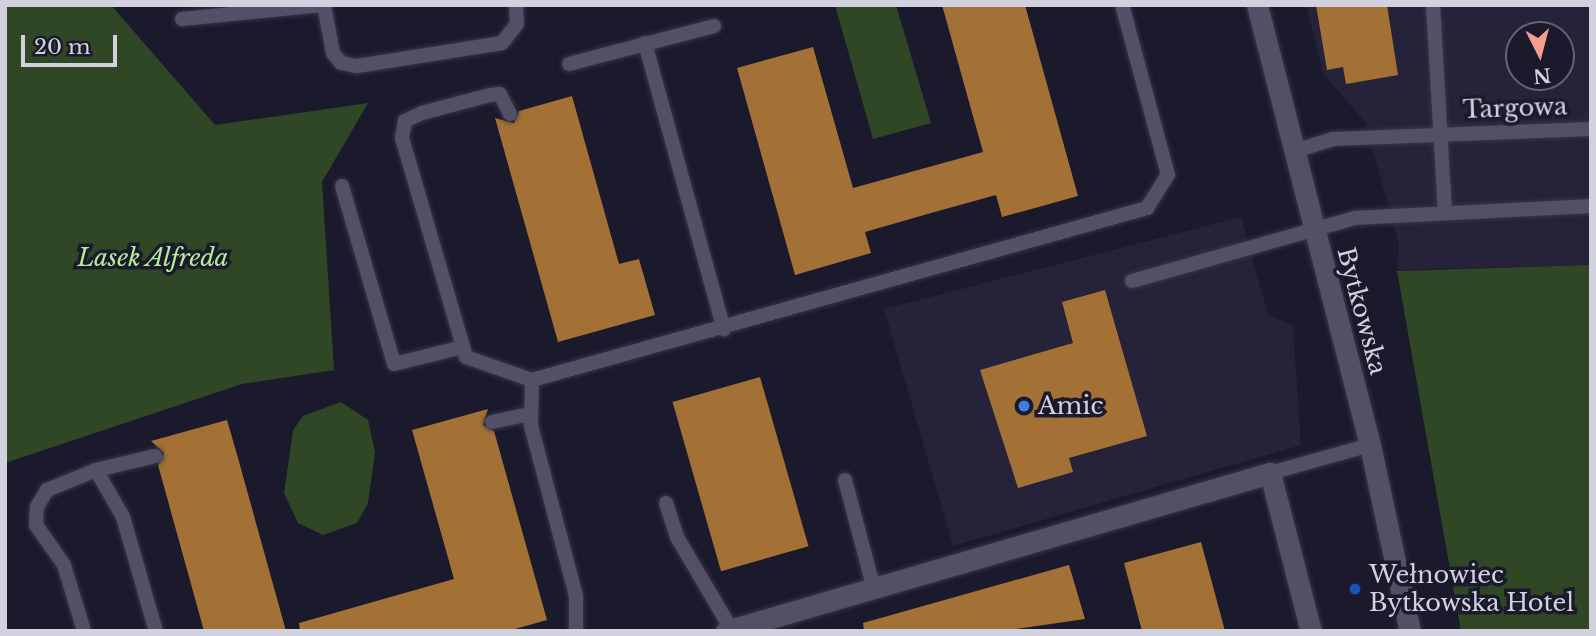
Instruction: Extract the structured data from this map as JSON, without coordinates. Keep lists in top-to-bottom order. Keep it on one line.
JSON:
{"streets":{"street":["Bytkowska"],"lane":["Targowa"]},"crossings":[["Targowa","Bytkowska"]],"parks":["Lasek Alfreda"],"places":["Amic","Wełnowiec Bytkowska Hotel"],"scale_bar":"20 m","north":"bottom"}
